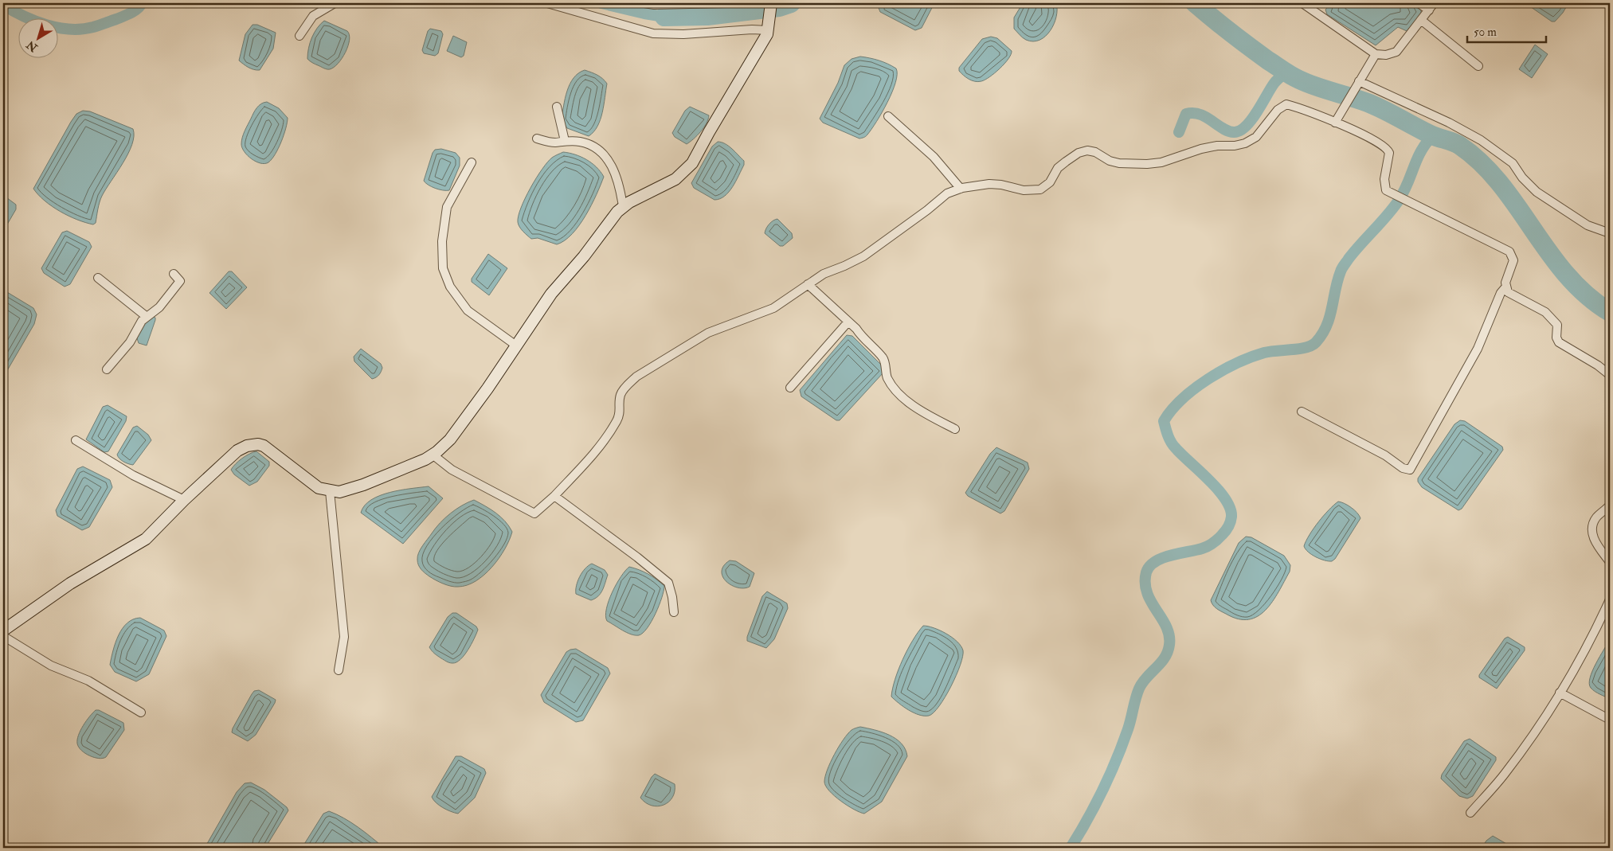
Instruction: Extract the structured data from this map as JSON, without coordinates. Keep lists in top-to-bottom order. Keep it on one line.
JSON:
{"scale_bar":"50 m","north":"bottom left"}
